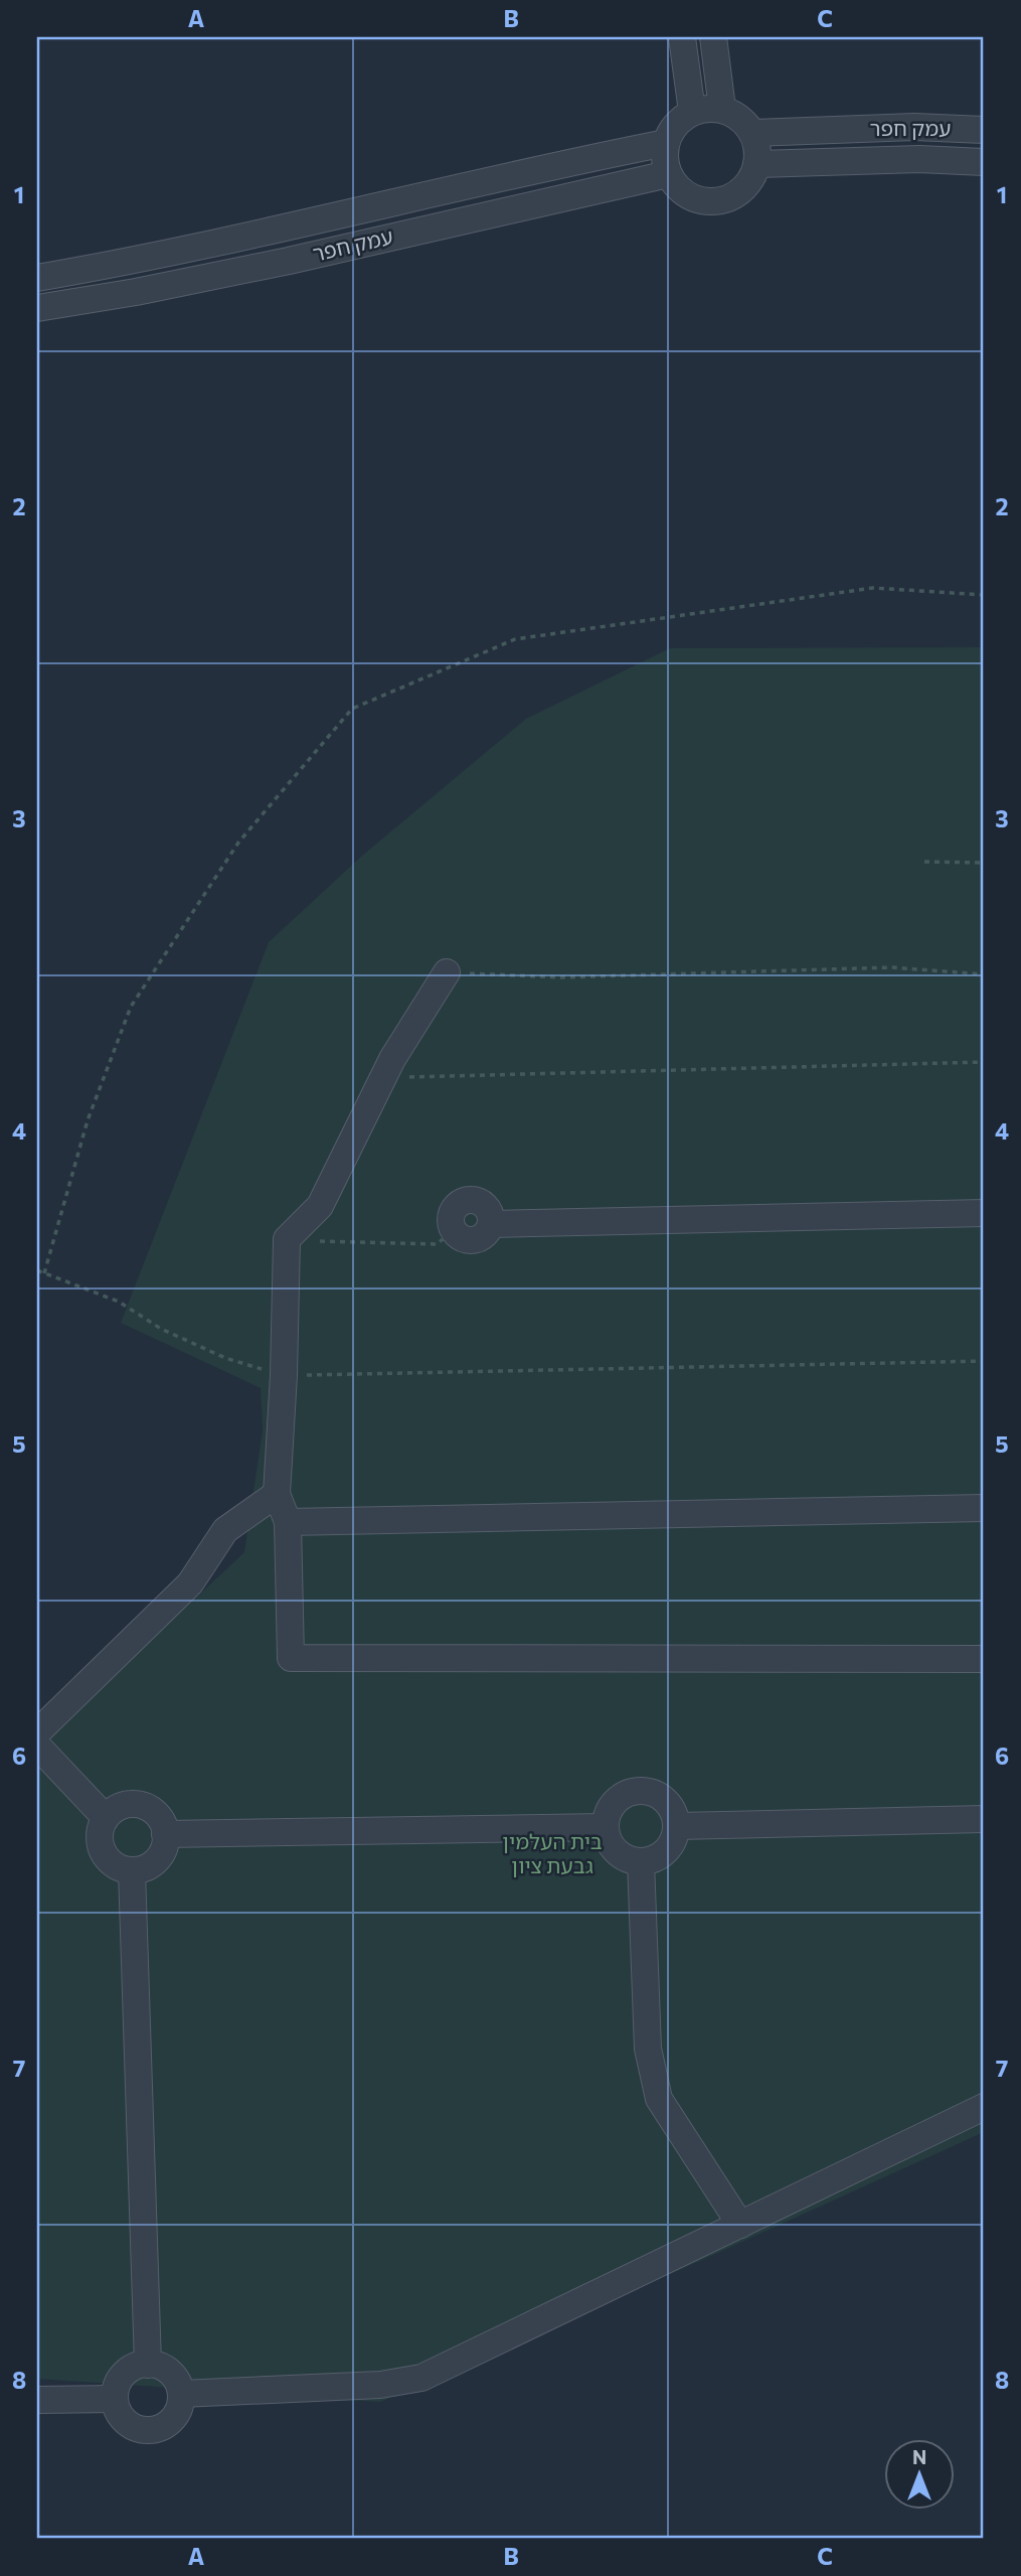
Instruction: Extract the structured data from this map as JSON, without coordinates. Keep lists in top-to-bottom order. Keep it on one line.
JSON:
{"streets":{"street":["עמק חפר"]},"parks":["בית העלמין גבעת ציון"],"north":"top","grid":{"columns":["A","B","C"],"rows":["1","2","3","4","5","6","7","8"]}}
